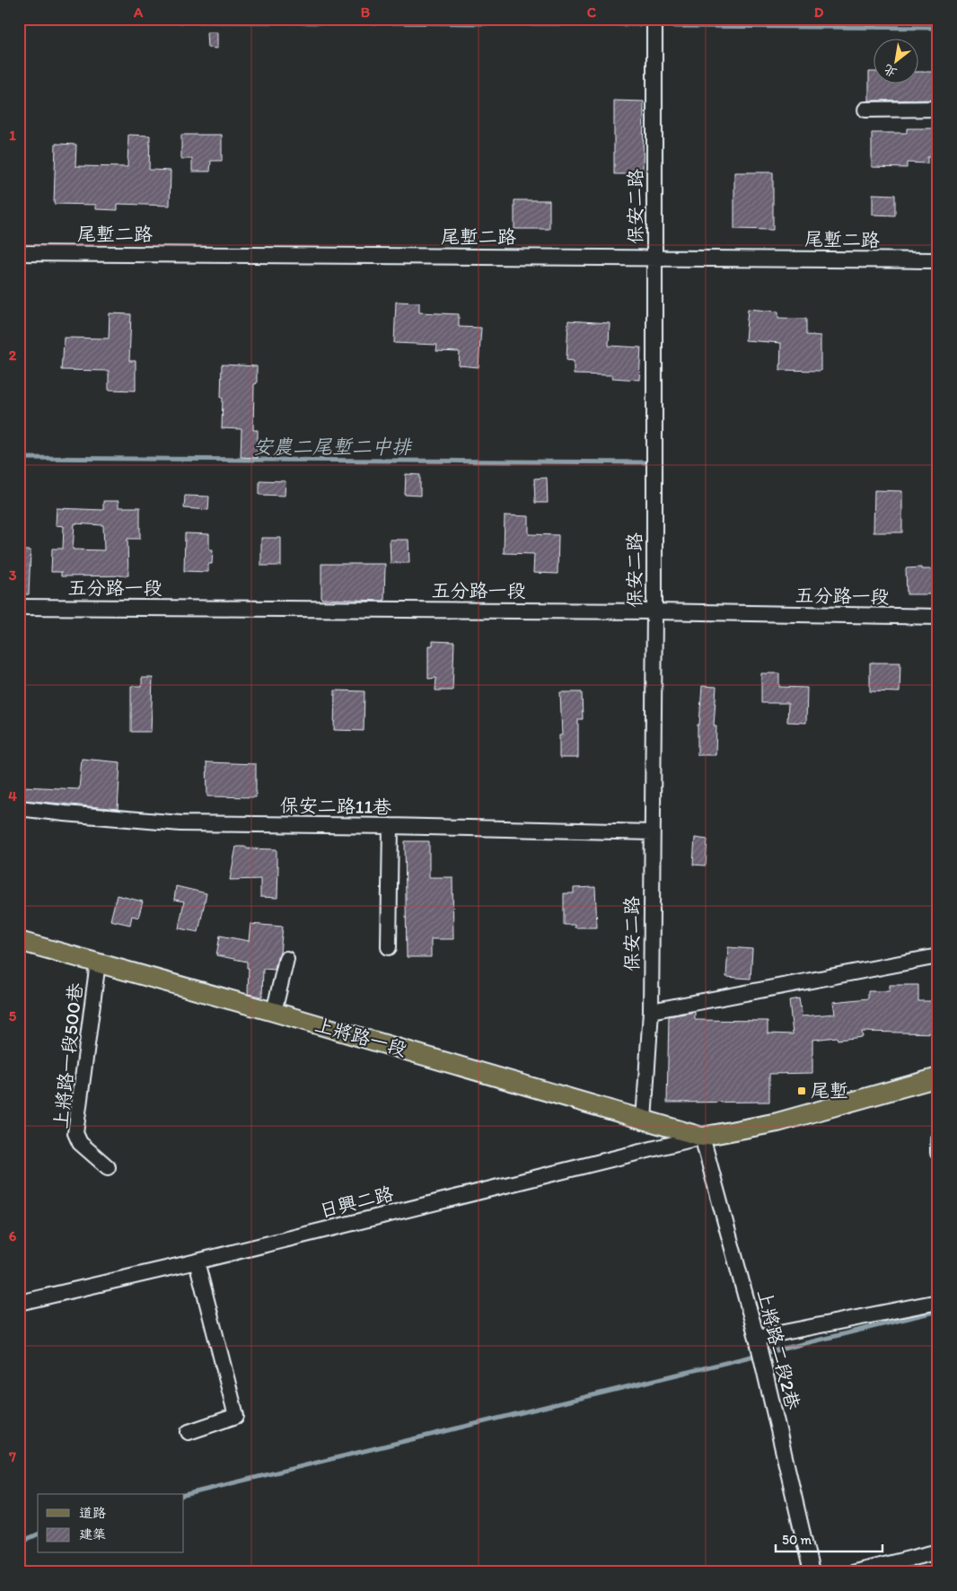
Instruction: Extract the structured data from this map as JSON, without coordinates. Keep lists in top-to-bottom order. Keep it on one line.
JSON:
{"streets":{"main road":["上將路一段"],"street":["保安二路","尾塹二路","五分路一段","保安二路11巷","上將路一段500巷","日興二路","上將路二段2巷"]},"crossings":[["保安二路","尾塹二路"],["保安二路","五分路一段"],["保安二路","保安二路11巷"],["保安二路","上將路一段"],["上將路一段","上將路一段500巷"],["上將路一段","日興二路"],["上將路一段","上將路二段2巷"],["日興二路","上將路二段2巷"]],"water":["安農二尾塹二中排"],"places":{"transit":["尾塹"]},"legend":["道路","建築"],"scale_bar":"50 m","north":"bottom left","grid":{"columns":["A","B","C","D"],"rows":["1","2","3","4","5","6","7"]}}
